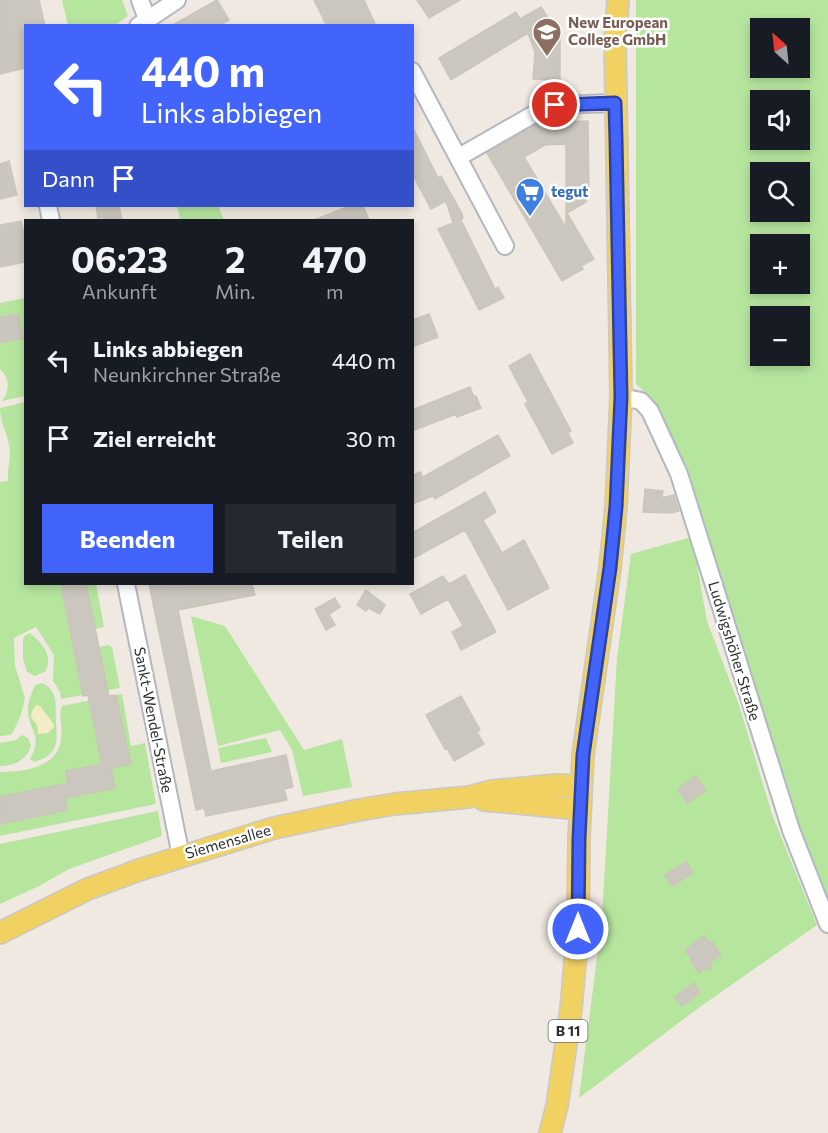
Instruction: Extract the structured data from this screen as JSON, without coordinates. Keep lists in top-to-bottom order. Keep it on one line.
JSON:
{"streets":{"main road":["Siemensallee","B 11"],"street":["Ludwigshöher Straße","Sankt-Wendel-Straße"]},"crossings":[["Ludwigshöher Straße","B 11"],["Sankt-Wendel-Straße","Siemensallee"],["Siemensallee","B 11"]],"places":{"school or university":["New European College GmbH"],"supermarket":["tegut"]},"north":"top left","page":{"map_buttons":["+","−"],"turn":["440 m","Links abbiegen"],"then":"Dann","eta":["06:23","Ankunft","2","Min.","470","m"],"list":[{"name":"Links abbiegen","note":"Neunkirchner Straße","value":"440 m"},{"name":"Ziel erreicht","value":"30 m"}],"buttons":["Beenden","Teilen"]}}
